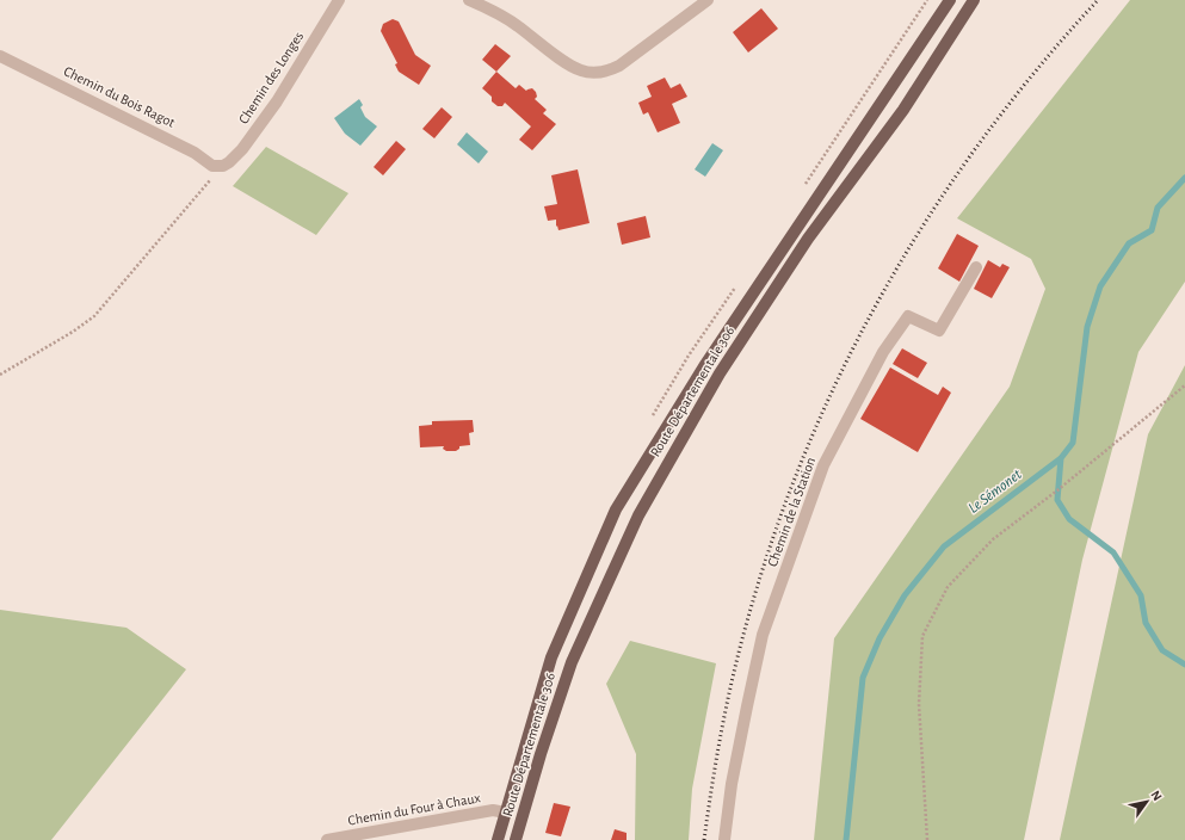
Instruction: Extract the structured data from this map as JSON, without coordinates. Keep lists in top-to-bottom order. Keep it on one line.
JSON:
{"streets":{"main road":["Route Départementale 306"],"street":["Chemin des Longes","Chemin du Bois Ragot","Chemin de la Station","Chemin du Four à Chaux"]},"crossings":[["Chemin des Longes","Chemin du Bois Ragot"],["Route Départementale 306","Chemin du Four à Chaux"]],"water":["Le Sémonet"],"north":"top right"}
